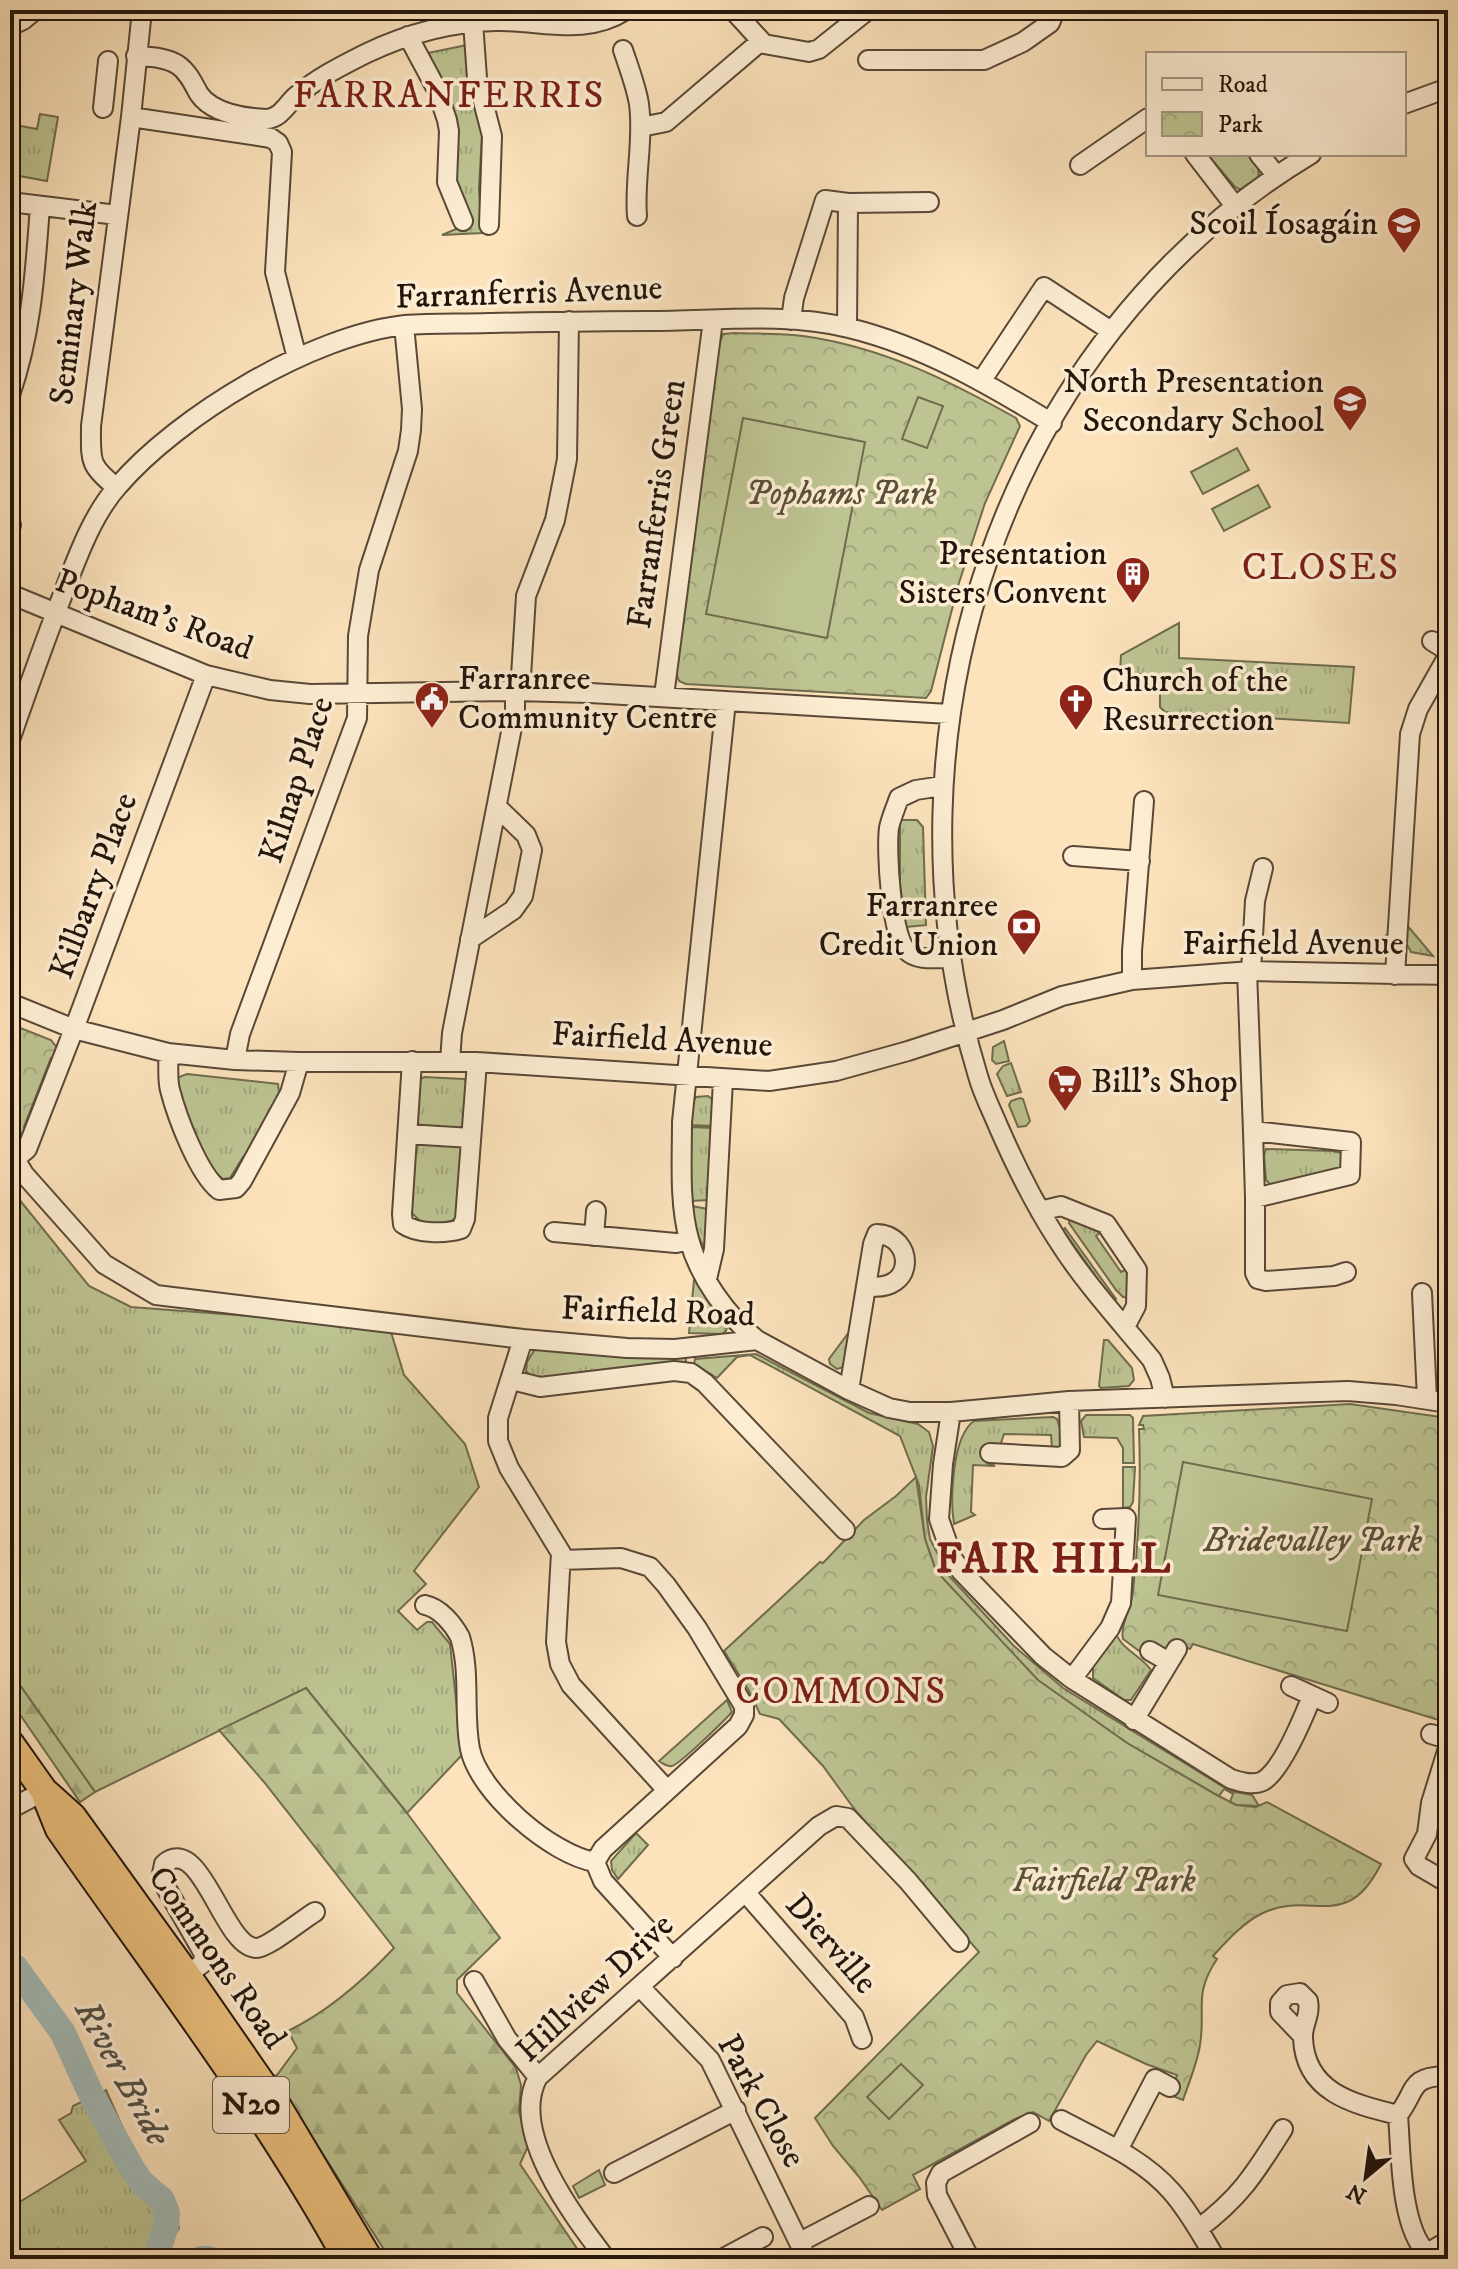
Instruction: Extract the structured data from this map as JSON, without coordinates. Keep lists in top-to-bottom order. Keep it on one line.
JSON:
{"streets":{"highway":["Commons Road","N20"],"street":["Farranferris Avenue","Seminary Walk","Farranferris Green","Popham's Road","Kilnap Place","Kilbarry Place","Fairfield Avenue","Fairfield Road","Dierville","Hillview Drive","Park Close"]},"crossings":[["Farranferris Avenue","Seminary Walk"],["Farranferris Avenue","Farranferris Green"],["Farranferris Avenue","Popham's Road"],["Farranferris Avenue","Kilnap Place"],["Farranferris Green","Popham's Road"],["Popham's Road","Kilnap Place"],["Popham's Road","Kilbarry Place"],["Kilnap Place","Fairfield Avenue"],["Kilbarry Place","Fairfield Avenue"],["Kilbarry Place","Fairfield Road"],["Dierville","Hillview Drive"],["Hillview Drive","Park Close"]],"districts":["FARRANFERRIS","CLOSES","FAIR HILL","COMMONS"],"water":["River Bride"],"parks":["Pophams Park","Bridevalley Park","Fairfield Park"],"places":{"school or university":["Scoil Íosagáin","North Presentation Secondary School"],"building":["Presentation Sisters Convent"],"public building":["Farranree Community Centre"],"church":["Church of the Resurrection"],"bank":["Farranree Credit Union"],"supermarket":["Bill's Shop"]},"legend":["Road","Park"],"north":"bottom left"}
